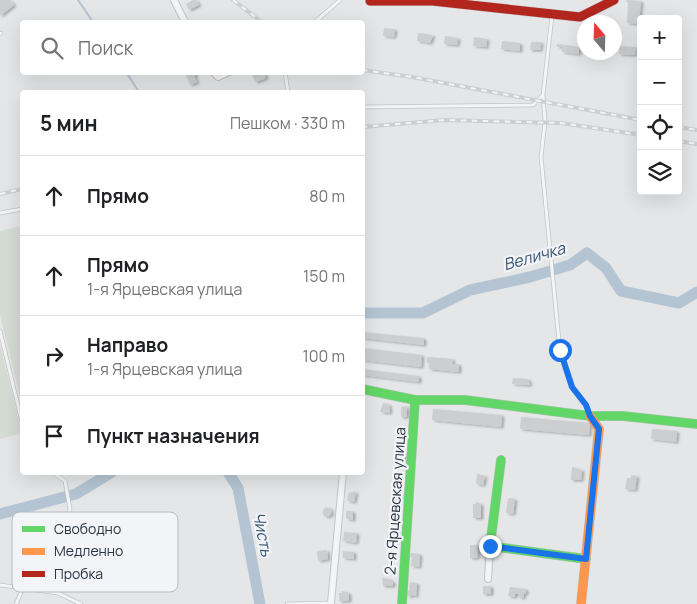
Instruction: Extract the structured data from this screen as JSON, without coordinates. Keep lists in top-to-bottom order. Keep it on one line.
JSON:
{"streets":{"street":["2-я Ярцевская улица"]},"water":["Величка","Чисть"],"legend":["Свободно","Медленно","Пробка"],"north":"top","page":{"map_buttons":["+","−"],"search":"Поиск","heading":["5 мин","Пешком · 330 m"],"list":[["Прямо","80 m"],["Прямо","1-я Ярцевская улица","150 m"],["Направо","1-я Ярцевская улица","100 m"],"Пункт назначения"]}}
